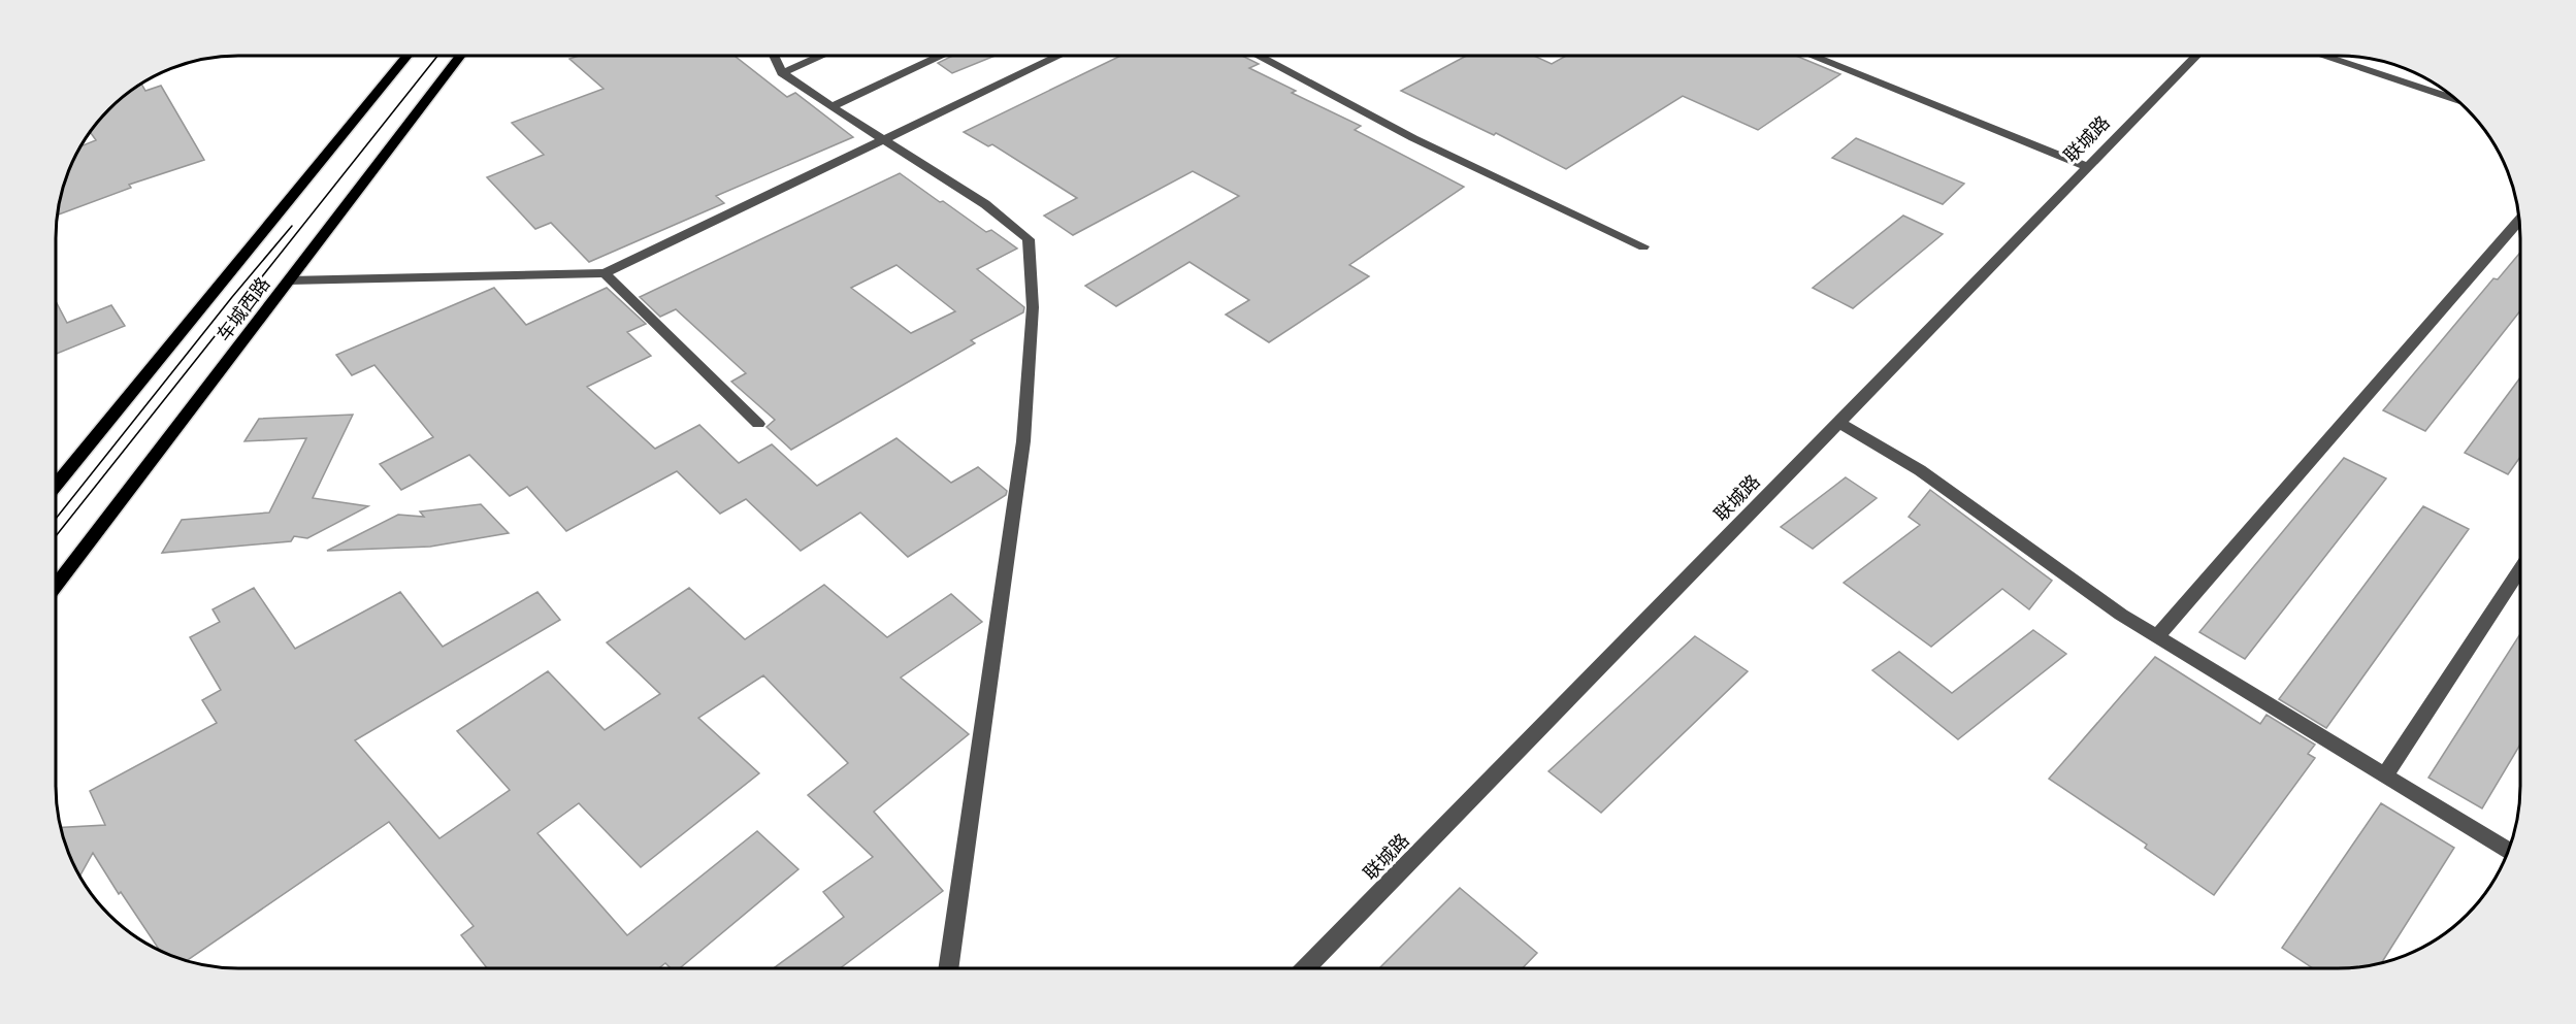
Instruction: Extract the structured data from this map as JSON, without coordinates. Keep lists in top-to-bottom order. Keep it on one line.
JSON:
{"streets":{"main road":["车城西路"],"street":["联城路"]}}
